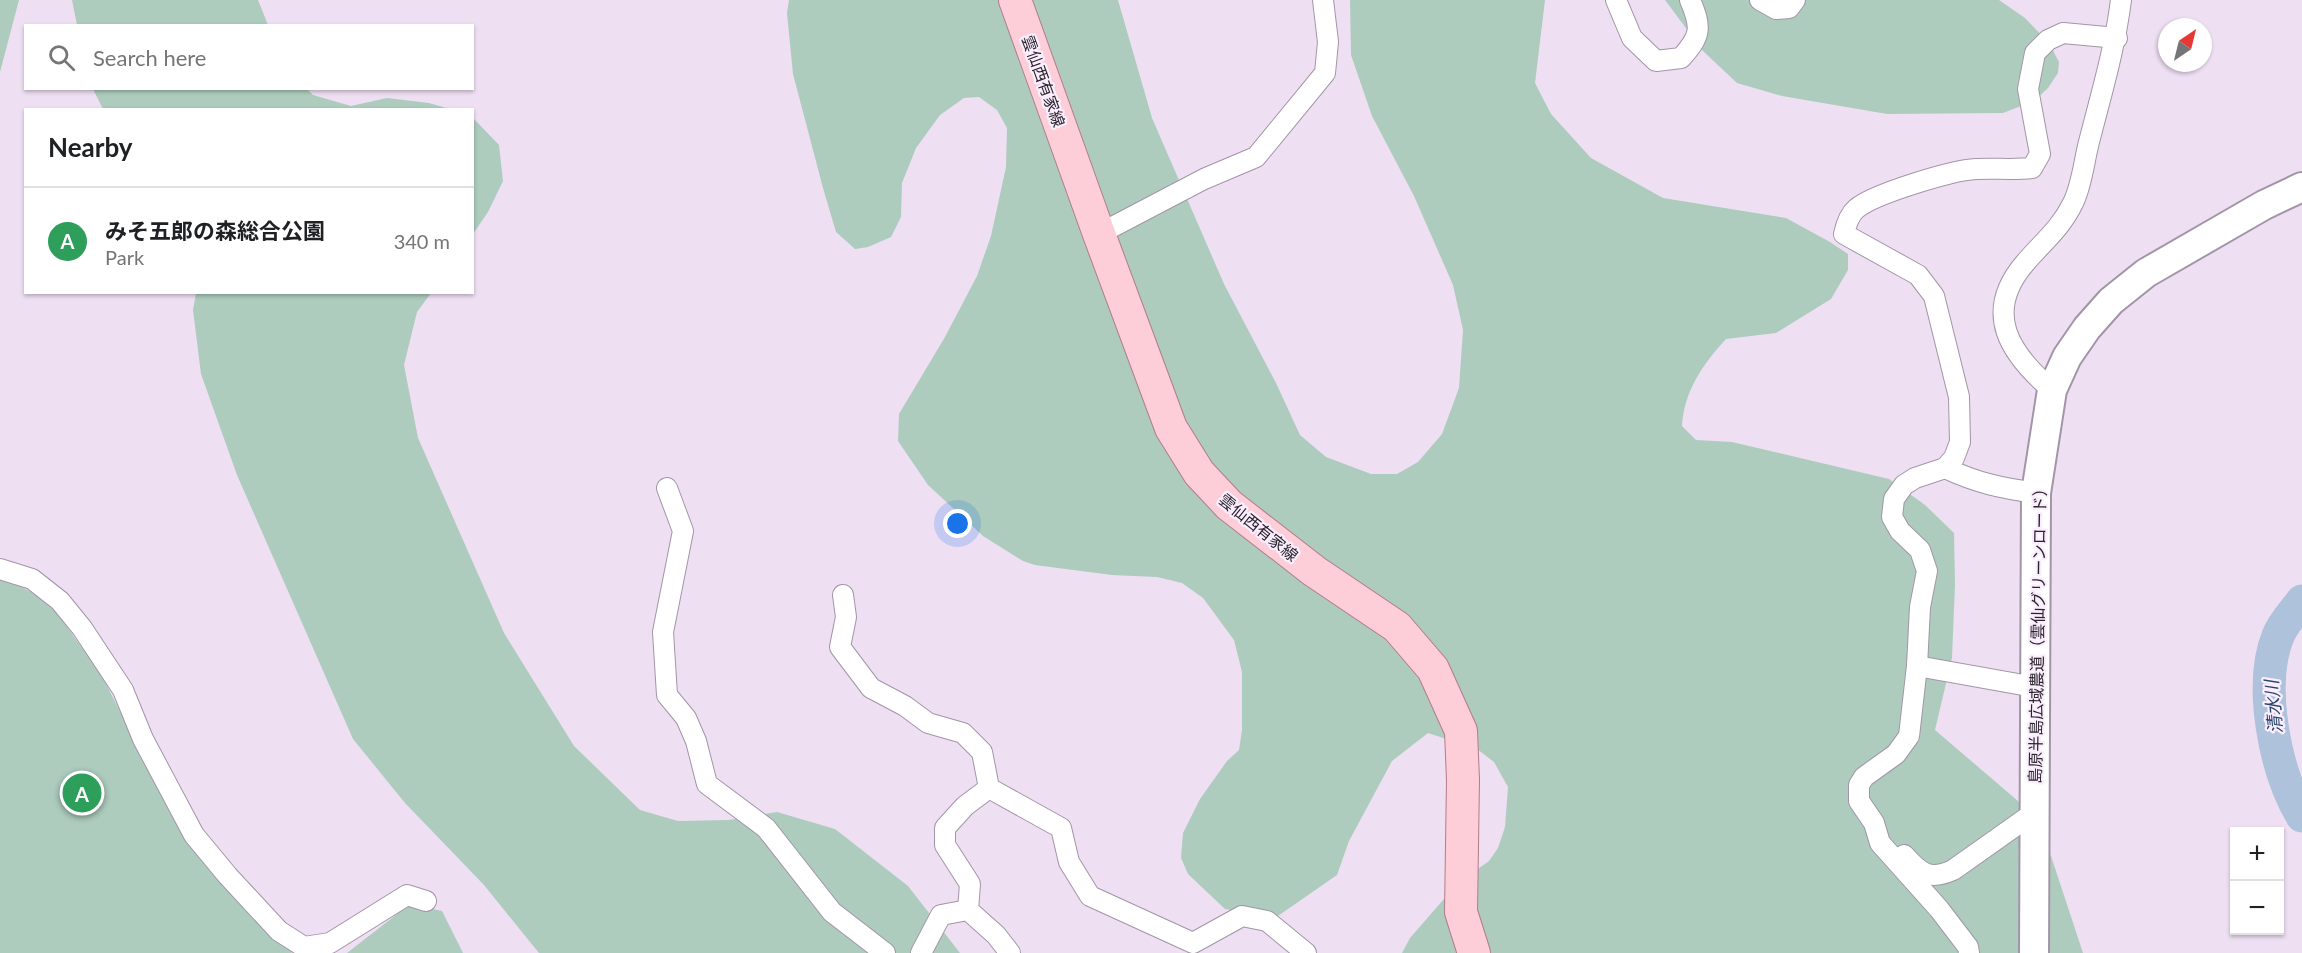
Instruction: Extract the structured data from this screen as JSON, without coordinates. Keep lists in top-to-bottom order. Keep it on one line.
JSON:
{"streets":{"main road":["雲仙西有家線"],"street":["島原半島広域農道（雲仙グリーンロード）"]},"water":["清水川"],"north":"top right","page":{"search":"Search here","heading":"Nearby","list":[{"mark":"A","name":"みそ五郎の森総合公園","note":"Park","value":"340 m"}],"pins":"A","map_buttons":["+","−"]}}
